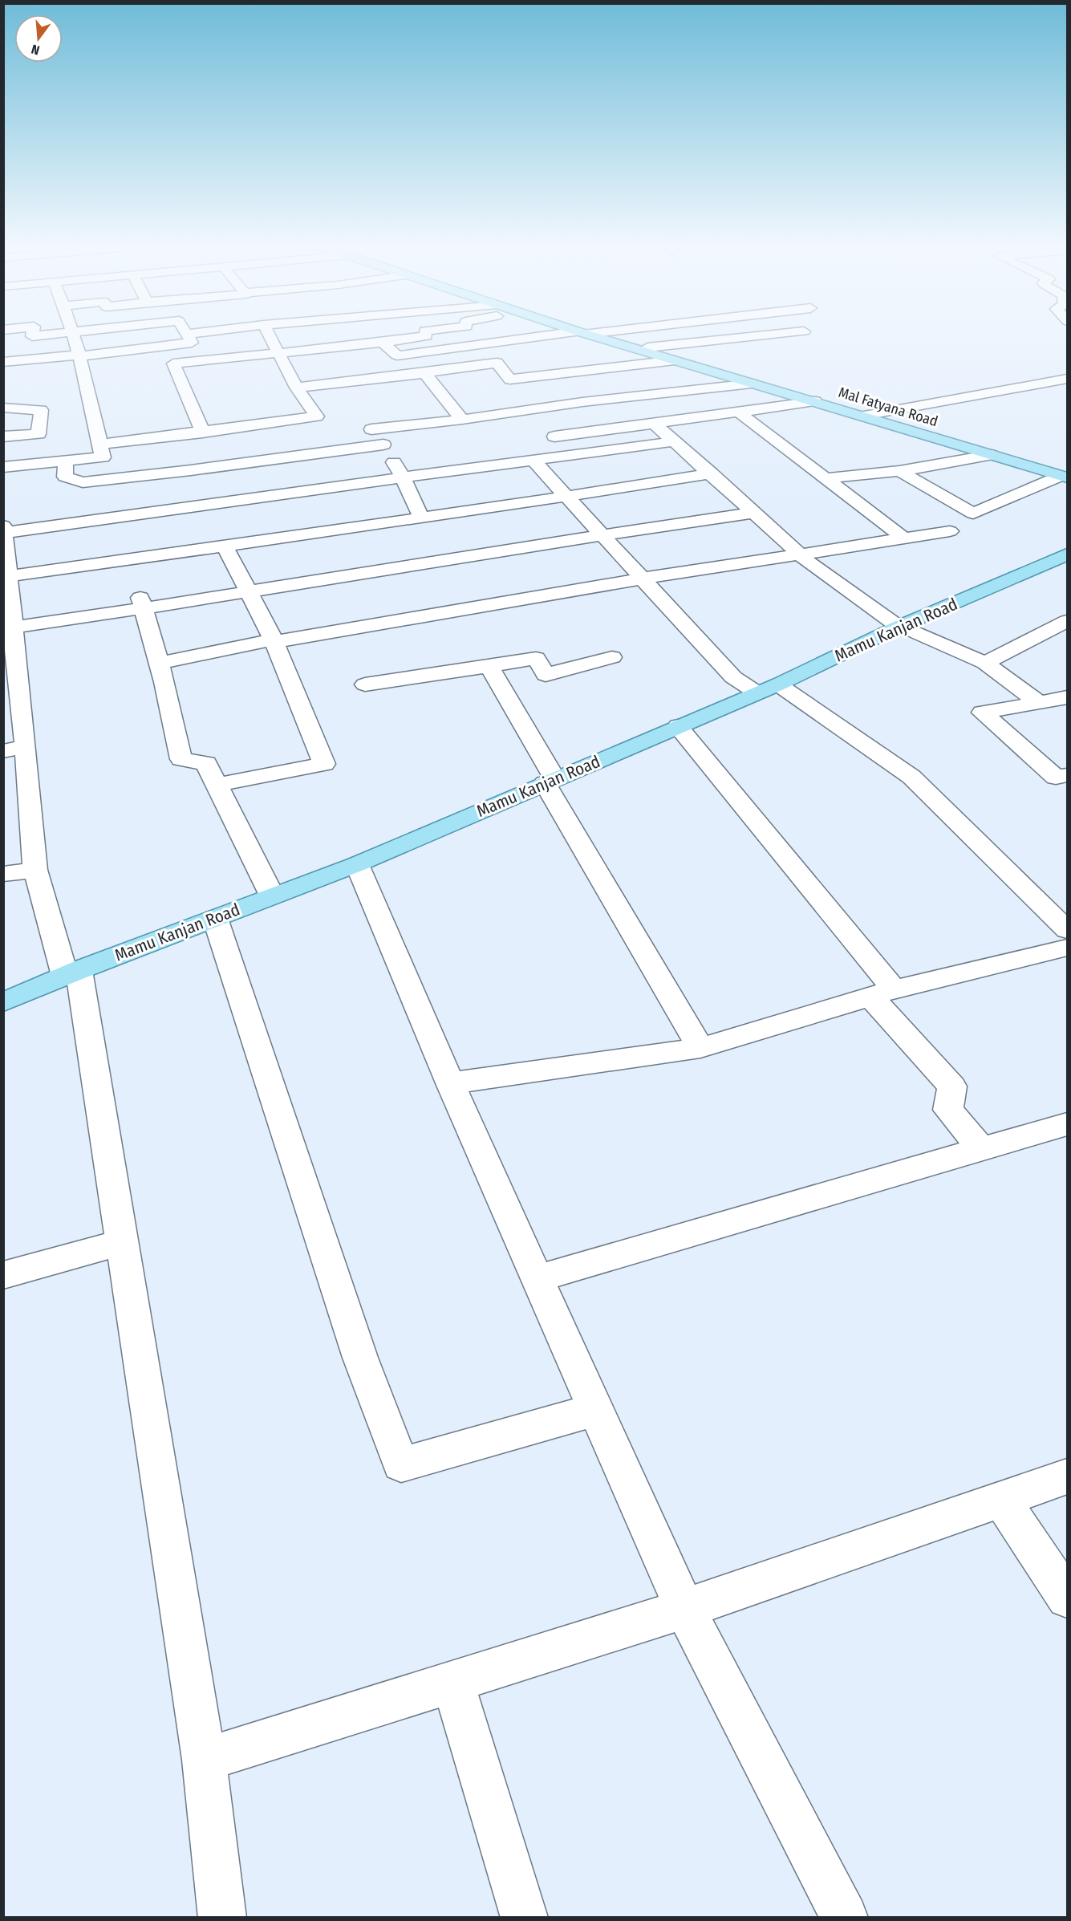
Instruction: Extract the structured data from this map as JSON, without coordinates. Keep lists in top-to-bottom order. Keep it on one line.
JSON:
{"streets":{"main road":["Mal Fatyana Road","Mamu Kanjan Road"]},"north":"bottom"}
